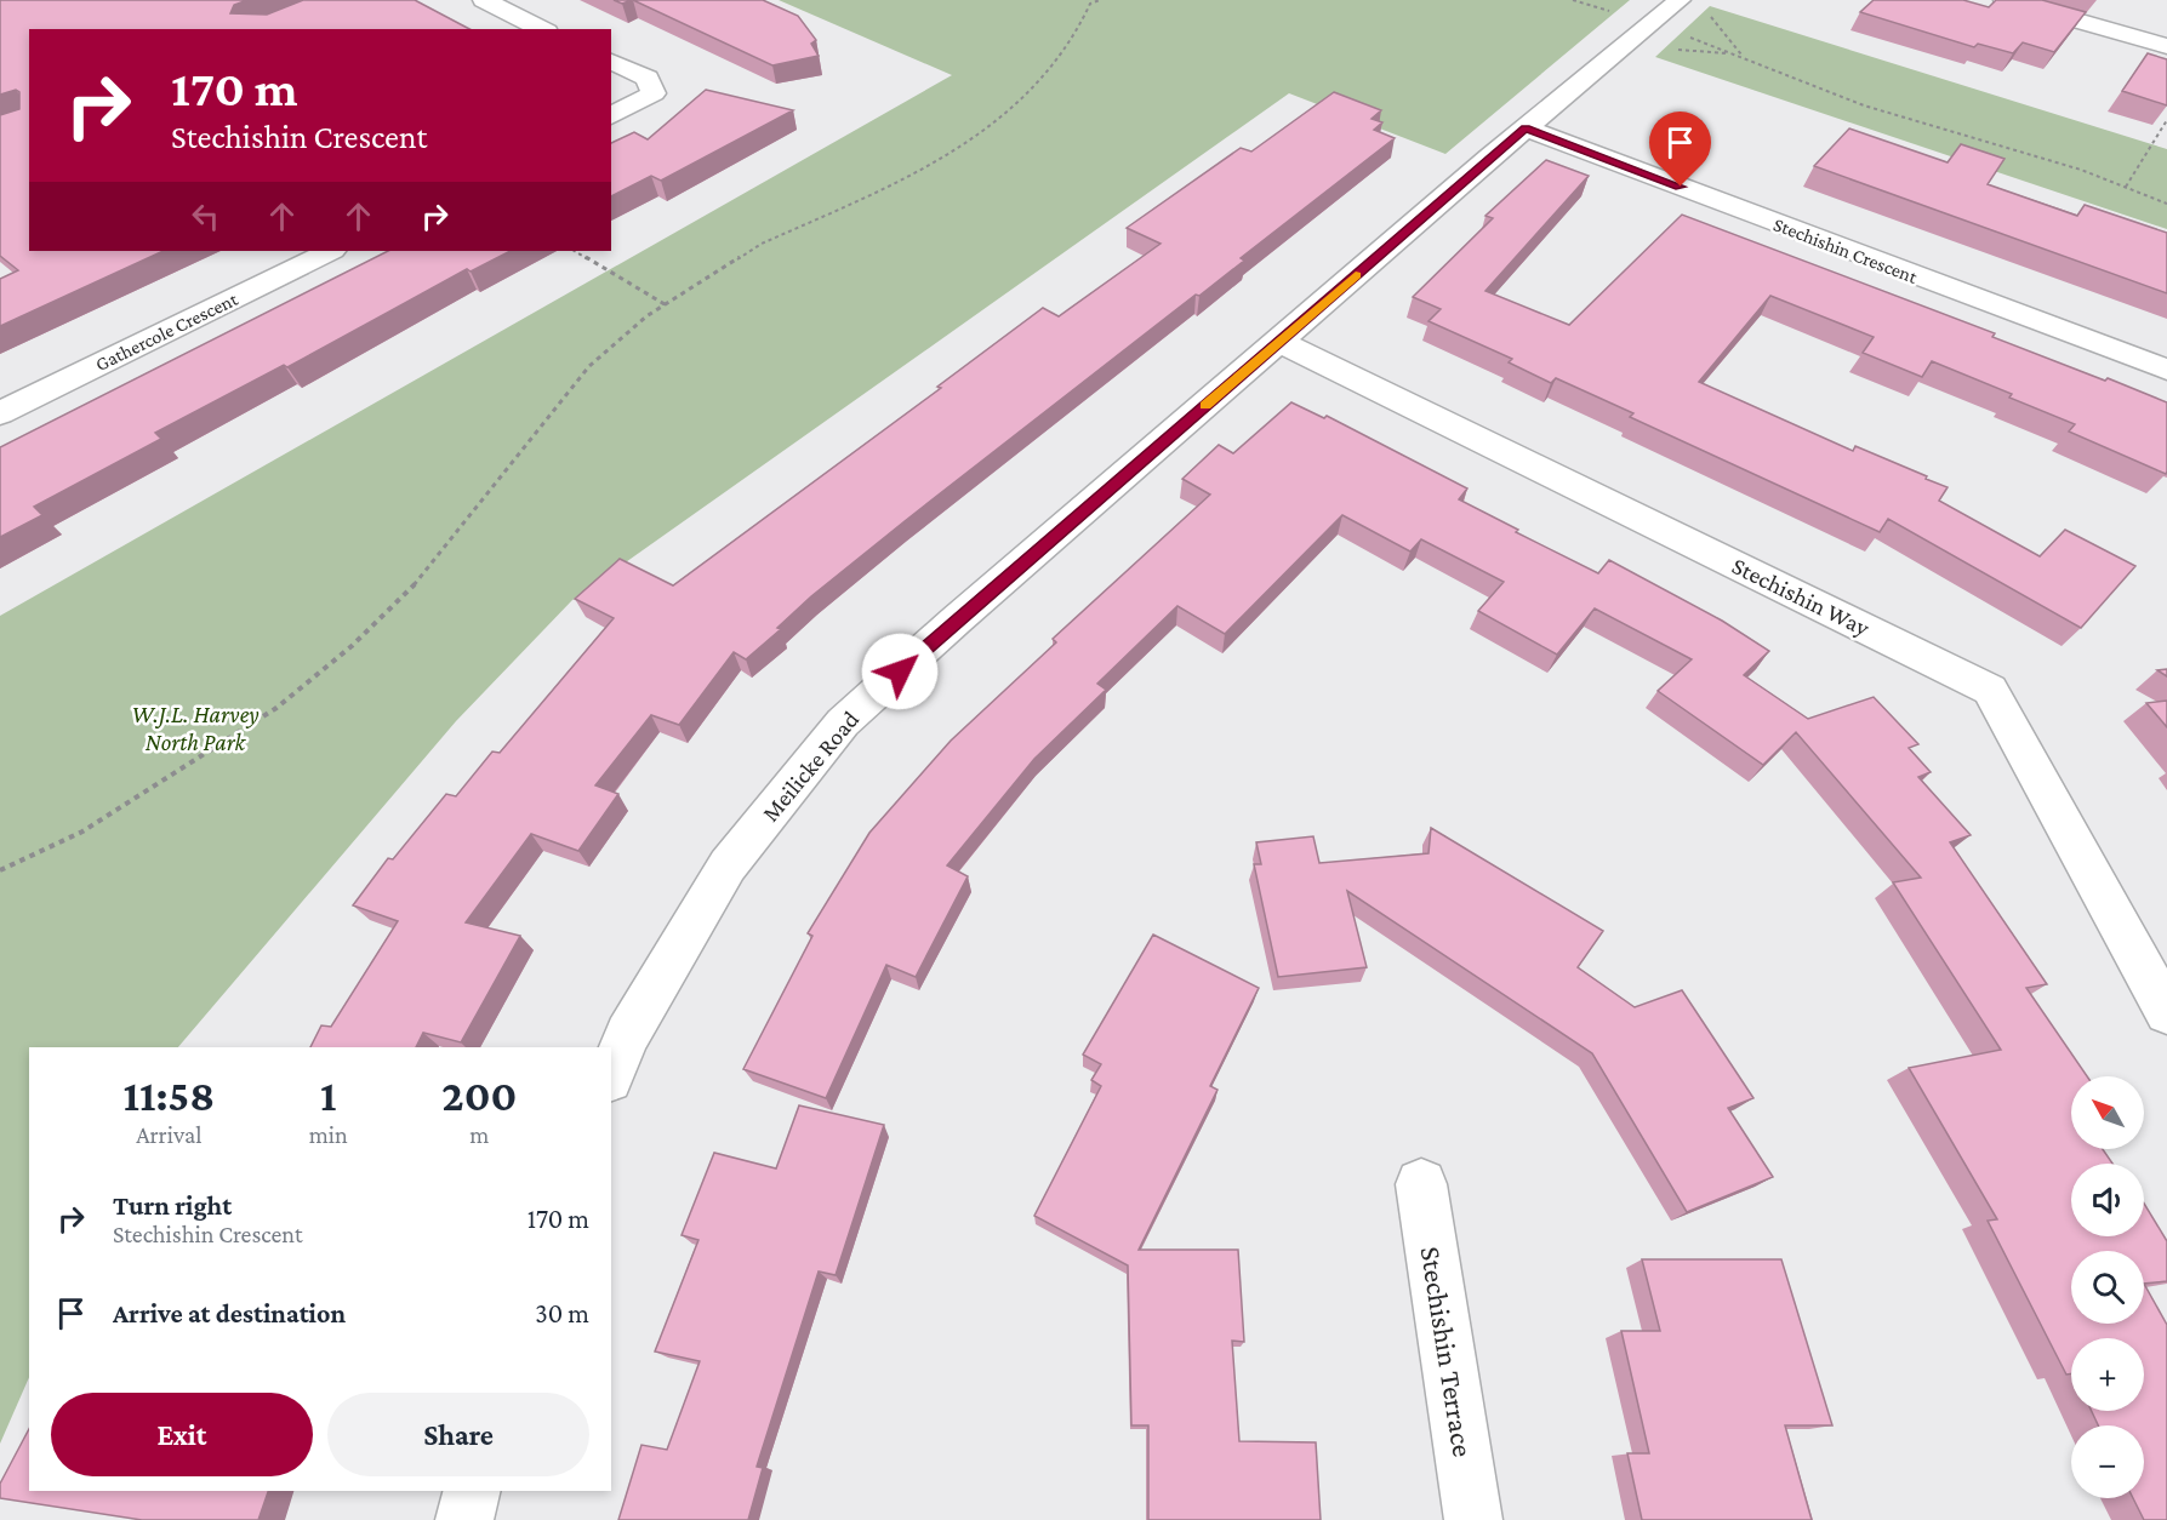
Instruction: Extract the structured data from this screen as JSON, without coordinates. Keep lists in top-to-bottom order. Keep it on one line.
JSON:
{"streets":{"street":["Stechishin Crescent","Gathercole Crescent","Stechishin Way","Meilicke Road","Stechishin Terrace"]},"crossings":[["Stechishin Crescent","Meilicke Road"],["Stechishin Way","Meilicke Road"]],"parks":["W.J.L. Harvey North Park"],"north":"top left","page":{"turn":["170 m","Stechishin Crescent"],"eta":["11:58","Arrival","1","min","200","m"],"map_buttons":["+","−"],"list":[{"name":"Turn right","note":"Stechishin Crescent","value":"170 m"},{"name":"Arrive at destination","value":"30 m"}],"buttons":["Exit","Share"]}}
